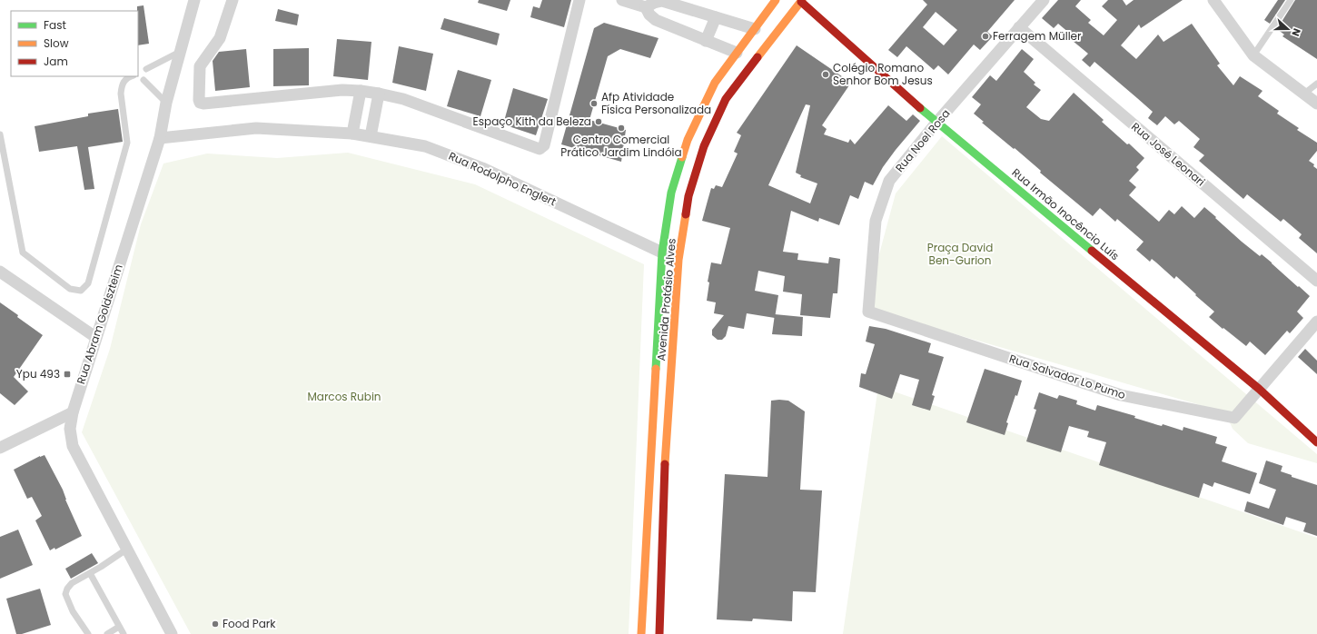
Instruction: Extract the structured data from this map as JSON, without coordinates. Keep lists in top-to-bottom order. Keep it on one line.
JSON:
{"streets":{"main road":["Rua Irmão Inocêncio Luís","Avenida Protásio Alves"],"street":["Rua Noel Rosa","Rua José Leonari","Rua Rodolpho Englert","Rua Abram Goldszteim","Rua Salvador Lo Pumo"]},"crossings":[["Rua Noel Rosa","Rua José Leonari"],["Rua Noel Rosa","Rua Irmão Inocêncio Luís"],["Rua Noel Rosa","Rua Salvador Lo Pumo"],["Rua Rodolpho Englert","Avenida Protásio Alves"],["Rua Rodolpho Englert","Rua Abram Goldszteim"],["Rua Irmão Inocêncio Luís","Avenida Protásio Alves"],["Rua Irmão Inocêncio Luís","Rua Salvador Lo Pumo"]],"parks":["Praça David Ben-Gurion","Marcos Rubin"],"places":{"other":["Ferragem Müller","Colégio Romano Senhor Bom Jesus","Afp Atividade Física Personalizada","Espaço Kith da Beleza","Centro Comercial Prático Jardim Lindóia","Food Park"],"transit":["Ypu 493"]},"legend":["Fast","Slow","Jam"],"north":"right"}
